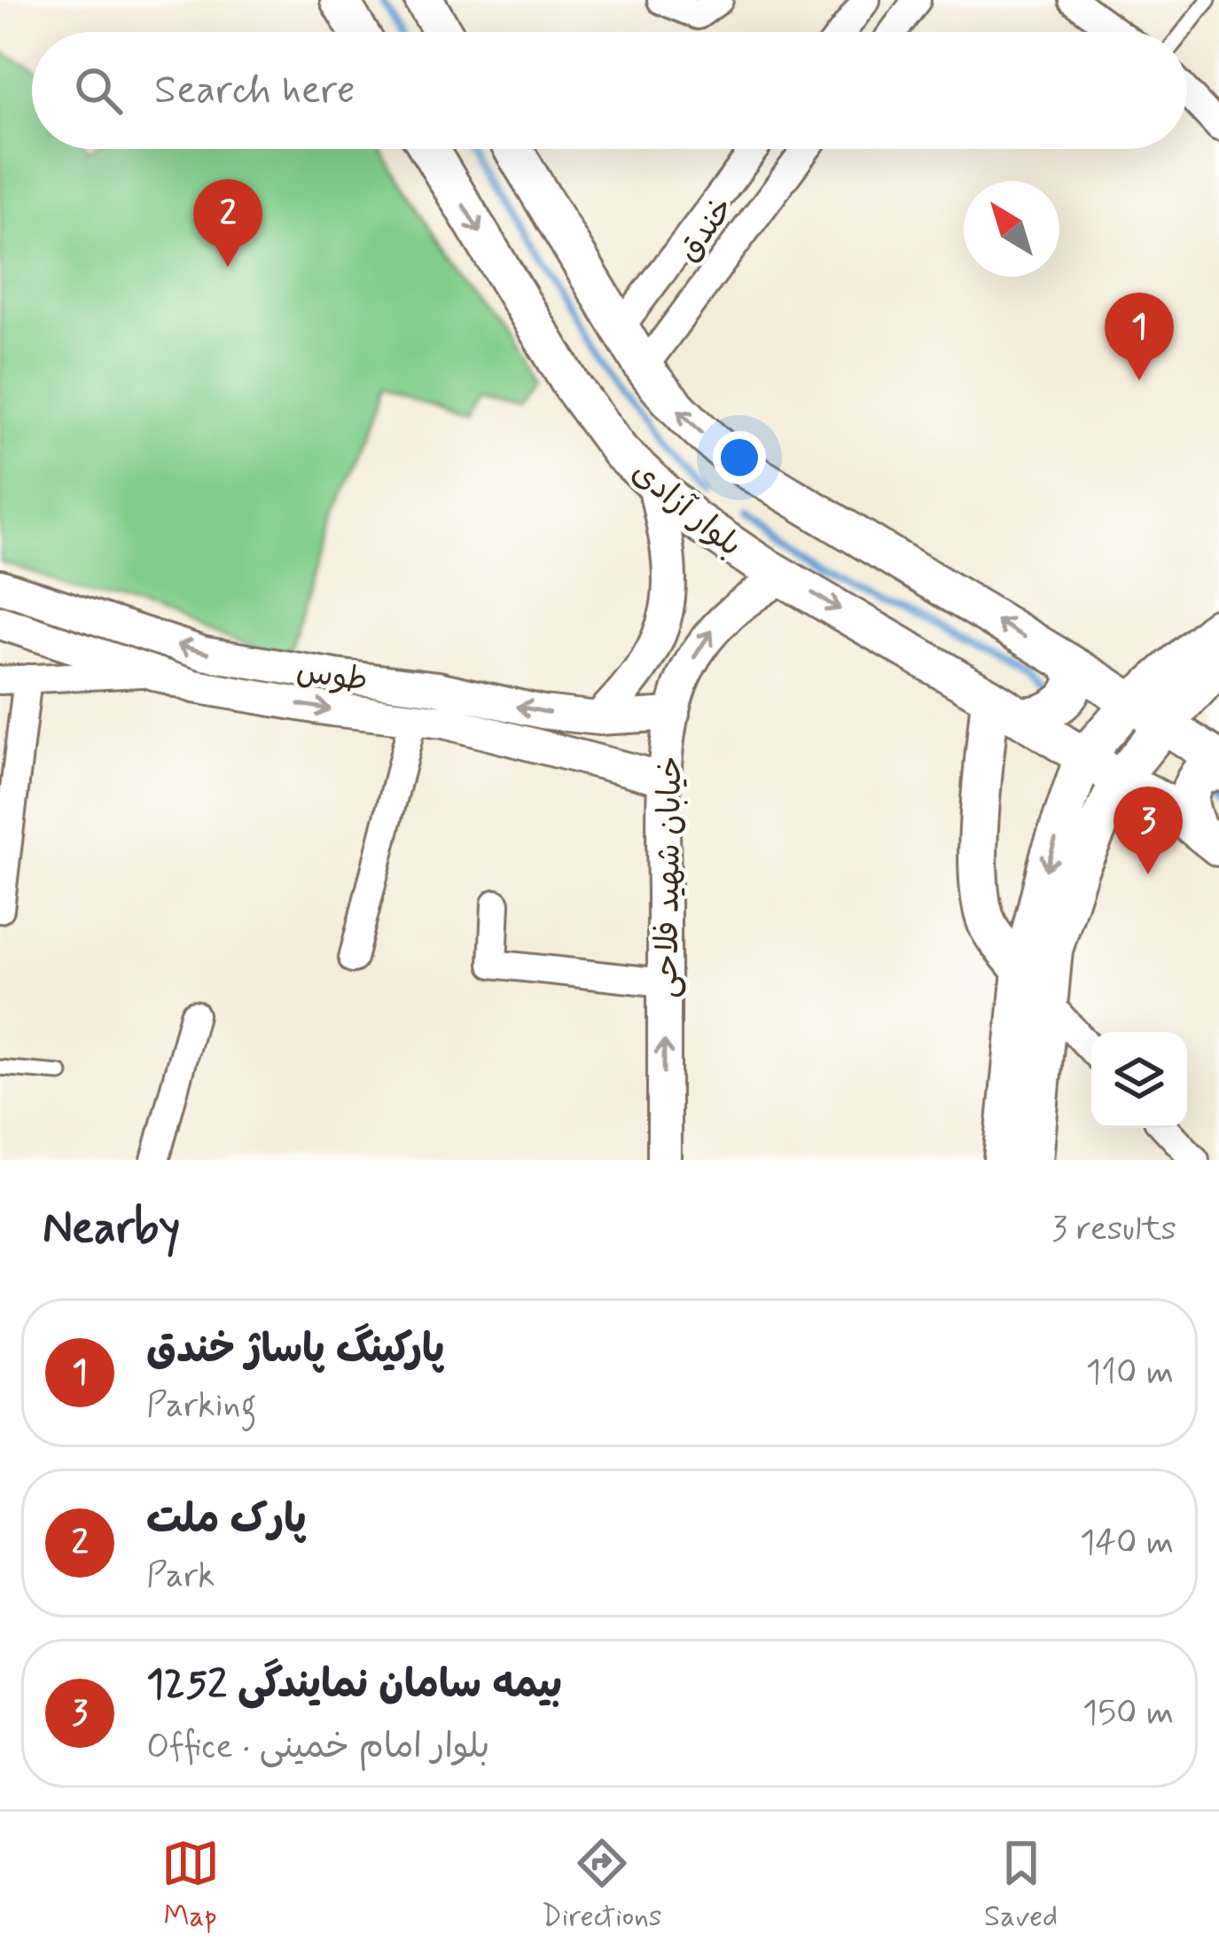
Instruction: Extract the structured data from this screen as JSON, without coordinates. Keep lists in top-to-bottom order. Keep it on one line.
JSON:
{"streets":{"main road":["بلوار آزادی"],"street":["خندق","طوس","خیابان شهید فلاحی"]},"crossings":[["خندق","بلوار آزادی"],["بلوار آزادی","خیابان شهید فلاحی"],["طوس","خیابان شهید فلاحی"]],"north":"top left","page":{"search":"Search here","pins":["2","1","3"],"heading":["Nearby","3 results"],"list":[{"mark":"1","name":"پارکینگ پاساژ خندق","note":"Parking","value":"110 m"},{"mark":"2","name":"پارک ملت","note":"Park","value":"140 m"},{"mark":"3","name":"بیمه سامان نمایندگی 1252","note":"Office · بلوار امام خمینی","value":"150 m"}],"nav":["Map","Directions","Saved"]}}
